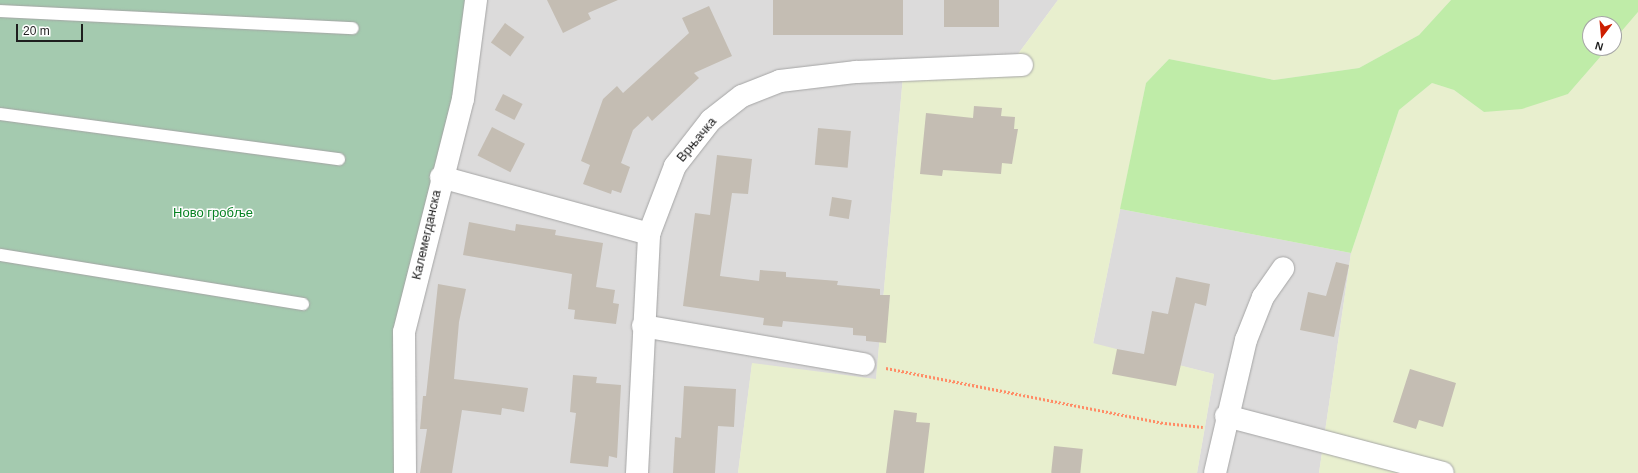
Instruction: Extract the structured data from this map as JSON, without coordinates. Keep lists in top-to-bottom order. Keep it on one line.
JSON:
{"streets":{"street":["Врњачка","Калемегданска"]},"parks":["Ново гробље"],"scale_bar":"20 m","north":"bottom"}
